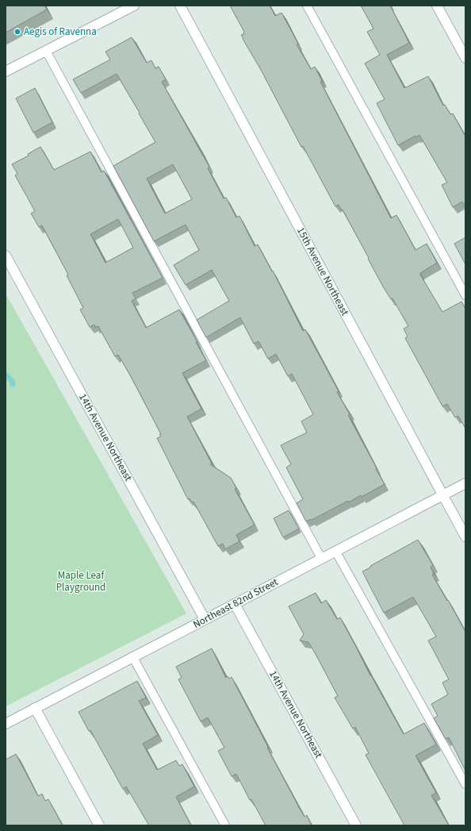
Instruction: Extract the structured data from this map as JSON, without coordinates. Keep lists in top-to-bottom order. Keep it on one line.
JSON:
{"streets":{"street":["15th Avenue Northeast","14th Avenue Northeast","Northeast 82nd Street"]},"crossings":[["15th Avenue Northeast","Northeast 82nd Street"],["14th Avenue Northeast","Northeast 82nd Street"]],"parks":["Maple Leaf Playground"],"places":["Aegis of Ravenna"]}
